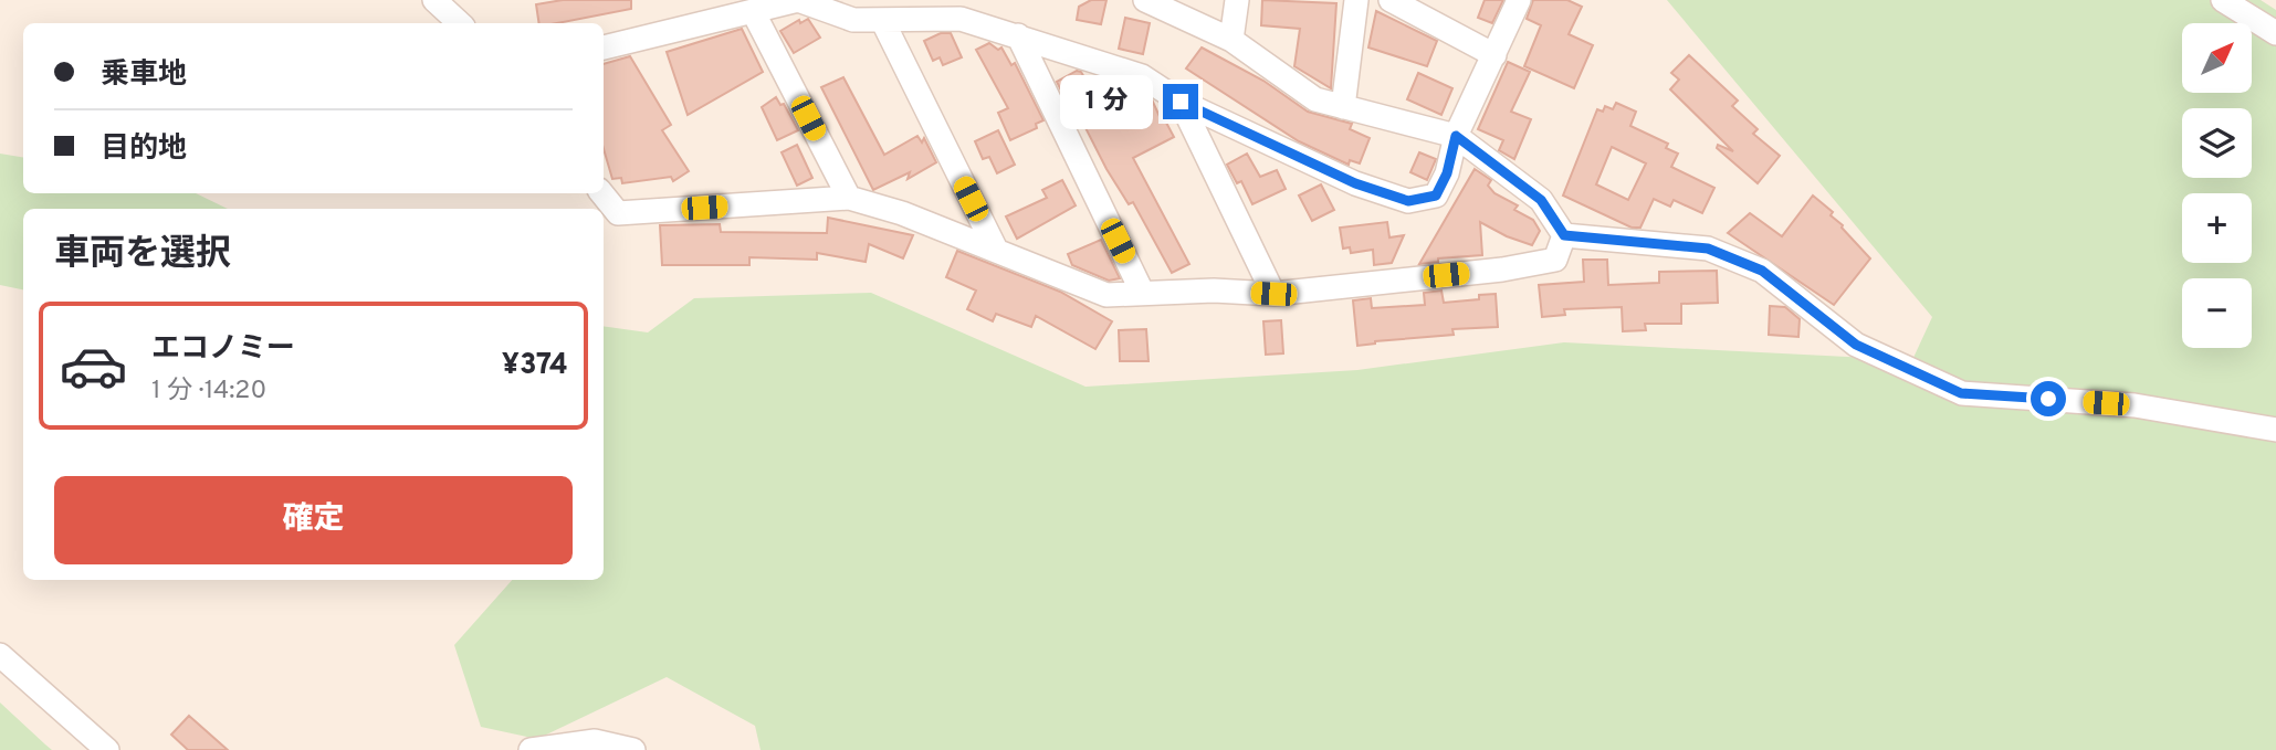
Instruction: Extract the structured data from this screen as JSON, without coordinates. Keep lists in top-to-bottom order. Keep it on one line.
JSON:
{"north":"top right","page":{"map_buttons":["+","−"],"banner":["乗車地","目的地"],"bubble":"1 分","heading":"車両を選択","list":[{"name":"エコノミー","note":"1 分 · 14:20","value":"¥374"}],"buttons":"確定"}}
